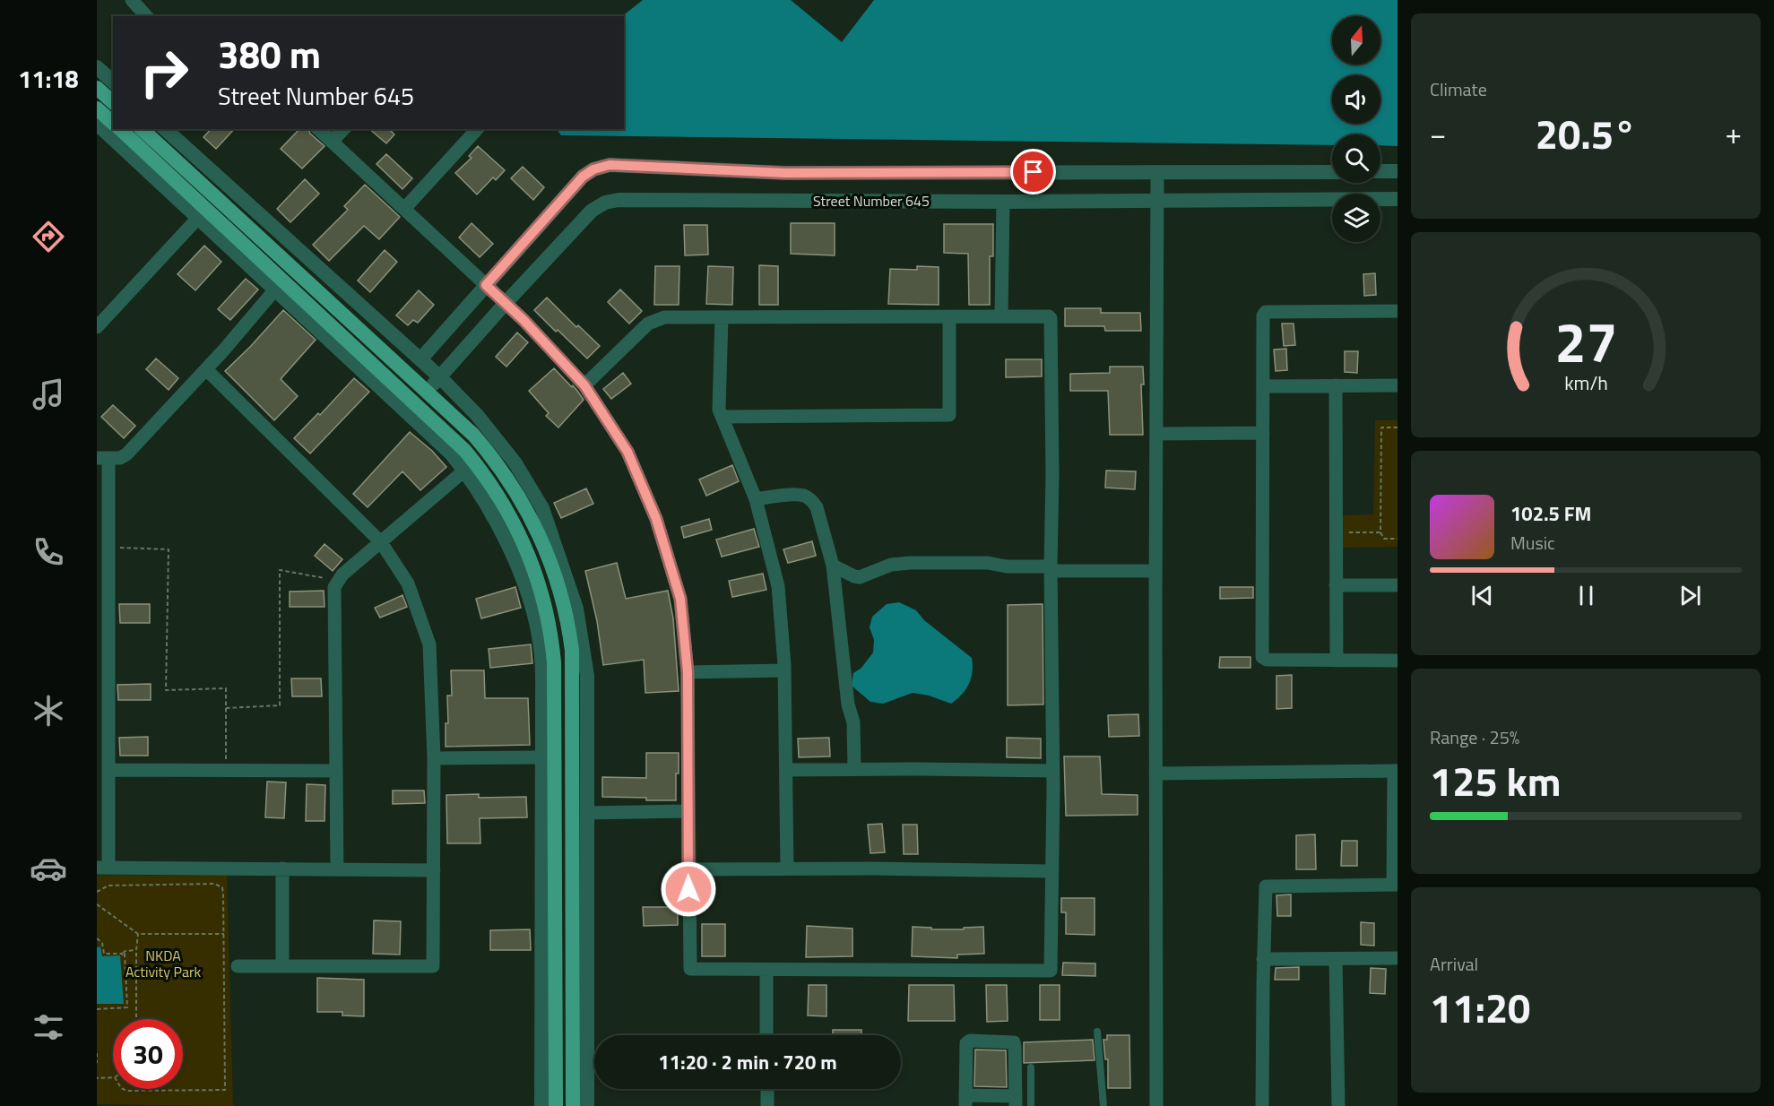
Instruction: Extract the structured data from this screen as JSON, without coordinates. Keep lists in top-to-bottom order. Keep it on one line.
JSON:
{"streets":{"street":["Street Number 645"]},"parks":["NKDA Activity Park"],"north":"top","page":{"tabs":"11:18","tile":["Climate",["Range · 25%","125 km"],["Arrival","11:20"]],"turn":["380 m","Street Number 645"],"heat":["−","20.5°","+"],"song":["102.5 FM","Music"],"limit":"30","trip":"11:20 · 2 min · 720 m","gauge":["27","km/h"]}}
